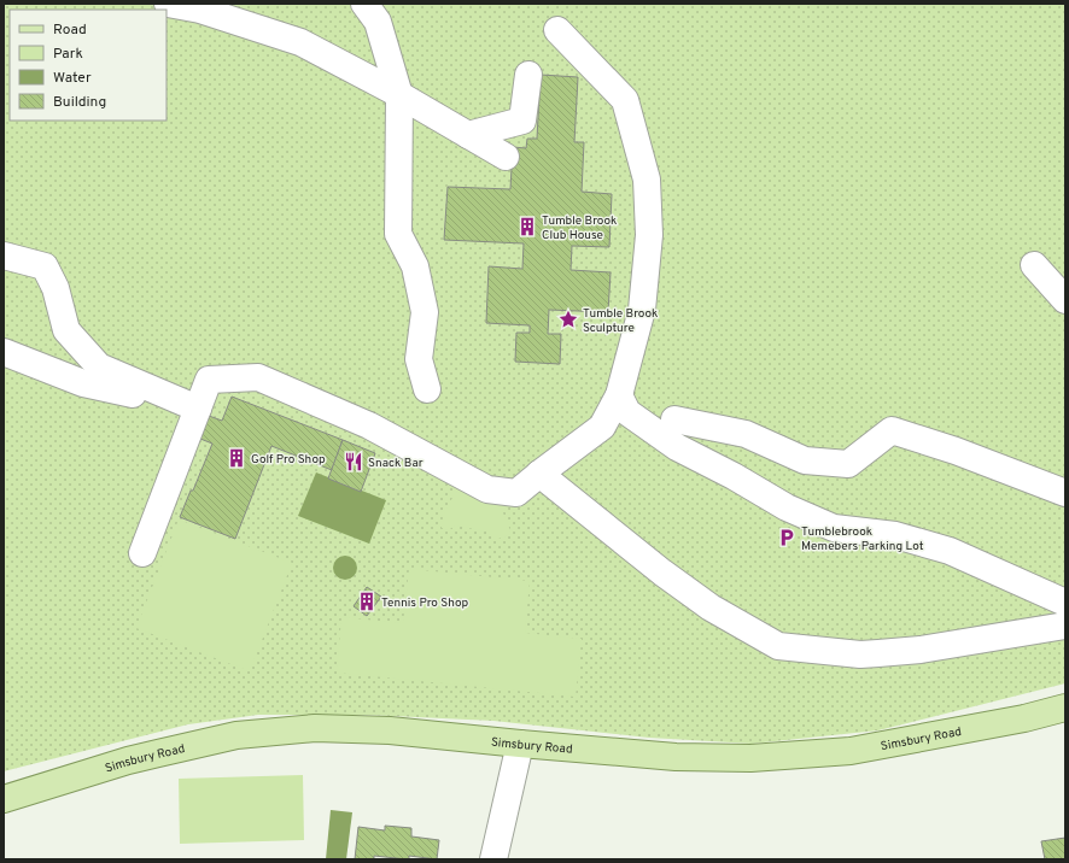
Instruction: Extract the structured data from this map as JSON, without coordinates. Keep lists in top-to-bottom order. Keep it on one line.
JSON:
{"streets":{"main road":["Simsbury Road"]},"places":{"building":["Tumble Brook Club House","Golf Pro Shop","Tennis Pro Shop"],"place":["Tumble Brook Sculpture"],"restaurant":["Snack Bar"],"parking":["Tumblebrook Memebers Parking Lot"]},"legend":["Road","Park","Water","Building"]}
